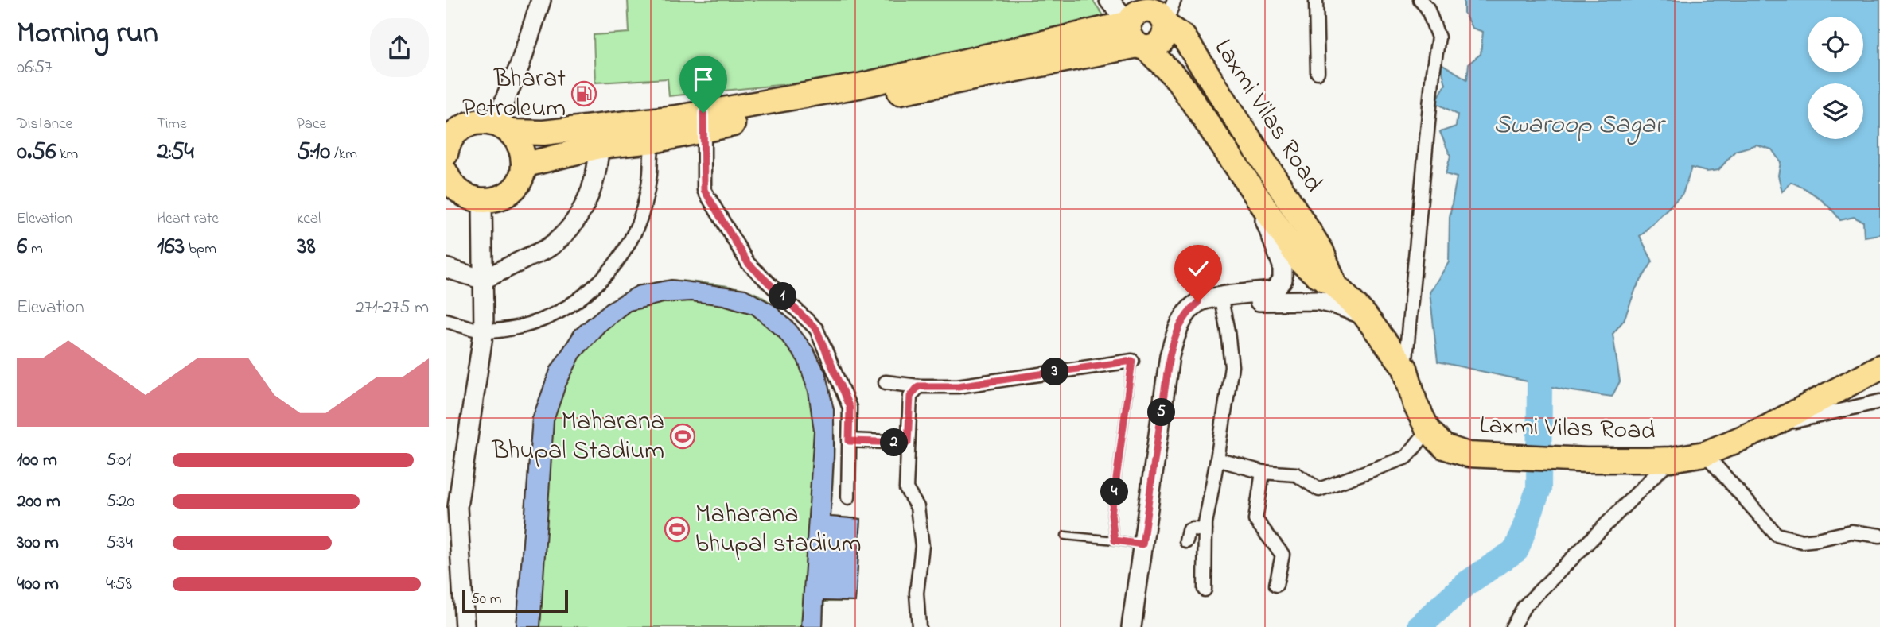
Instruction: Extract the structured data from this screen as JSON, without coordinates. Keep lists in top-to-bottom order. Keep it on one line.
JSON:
{"streets":{"highway":["Laxmi Vilas Road"]},"water":["Swaroop Sagar"],"places":{"fuel station":["Bharat Petroleum"],"sports":["Maharana Bhupal Stadium","Maharana bhupal stadium"]},"scale_bar":"50 m","page":{"heading":["Morning run","06:57"],"stats":[["Distance","0.56 km"],["Time","2:54"],["Pace","5:10 /km"],["Elevation","6 m"],["Heart rate","163 bpm"],["kcal","38"]],"pins":["1","3","5","2","4"],"chart":["Elevation","271–275 m"],"list":[{"name":"100 m","note":"5:01"},{"name":"200 m","note":"5:20"},{"name":"300 m","note":"5:34"},{"name":"400 m","note":"4:58"}],"scale":"50 m"}}
